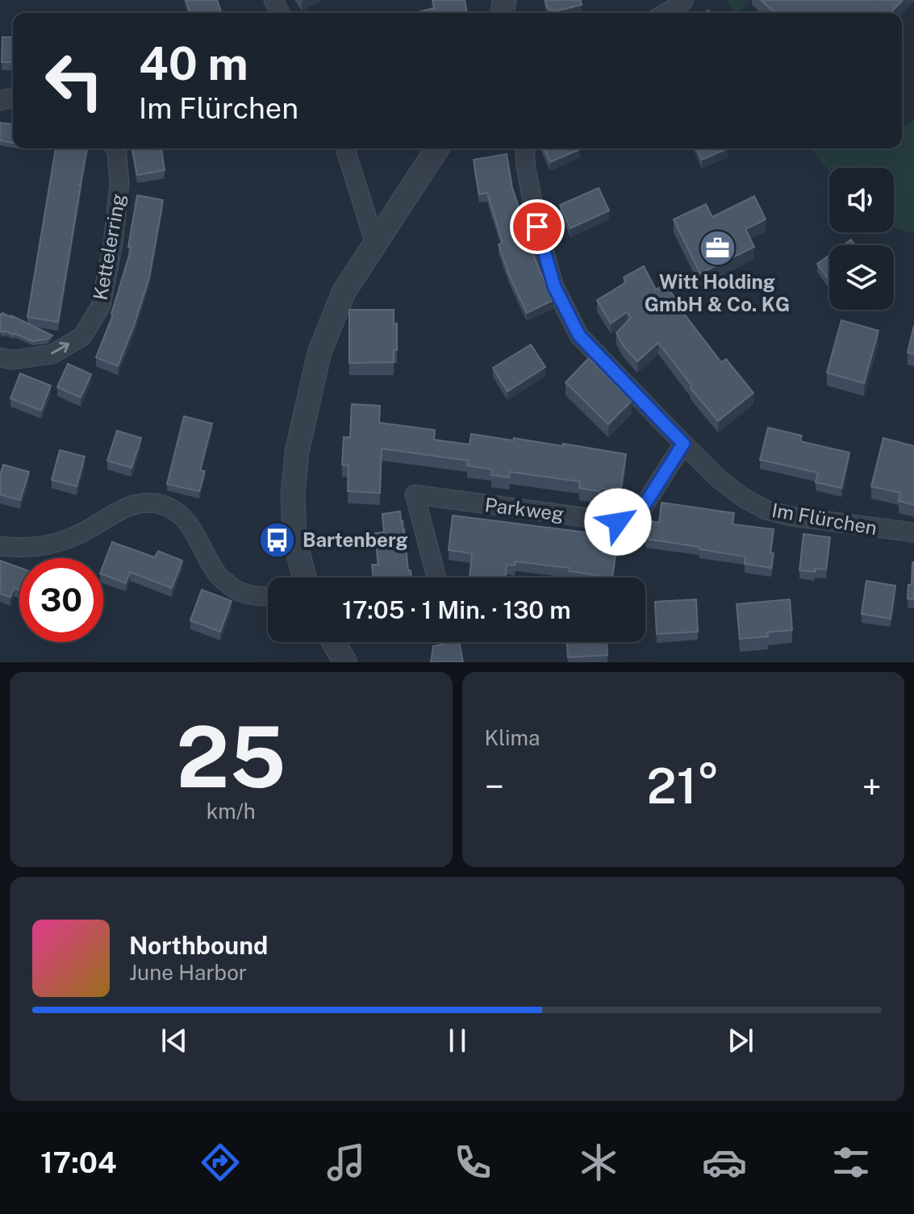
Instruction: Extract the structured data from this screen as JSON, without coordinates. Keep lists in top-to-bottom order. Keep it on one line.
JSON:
{"streets":{"street":["Kettelerring","Parkweg","Im Flürchen"]},"crossings":[["Parkweg","Im Flürchen"]],"one_way":["Kettelerring"],"places":{"office":["Witt Holding GmbH & Co. KG"],"bus stop":["Bartenberg"]},"page":{"turn":["40 m","Im Flürchen"],"limit":"30","trip":"17:05 · 1 Min. · 130 m","tile":[["25","km/h"],"Klima"],"heat":["−","21°","+"],"song":["Northbound","June Harbor"],"tabs":"17:04"}}
